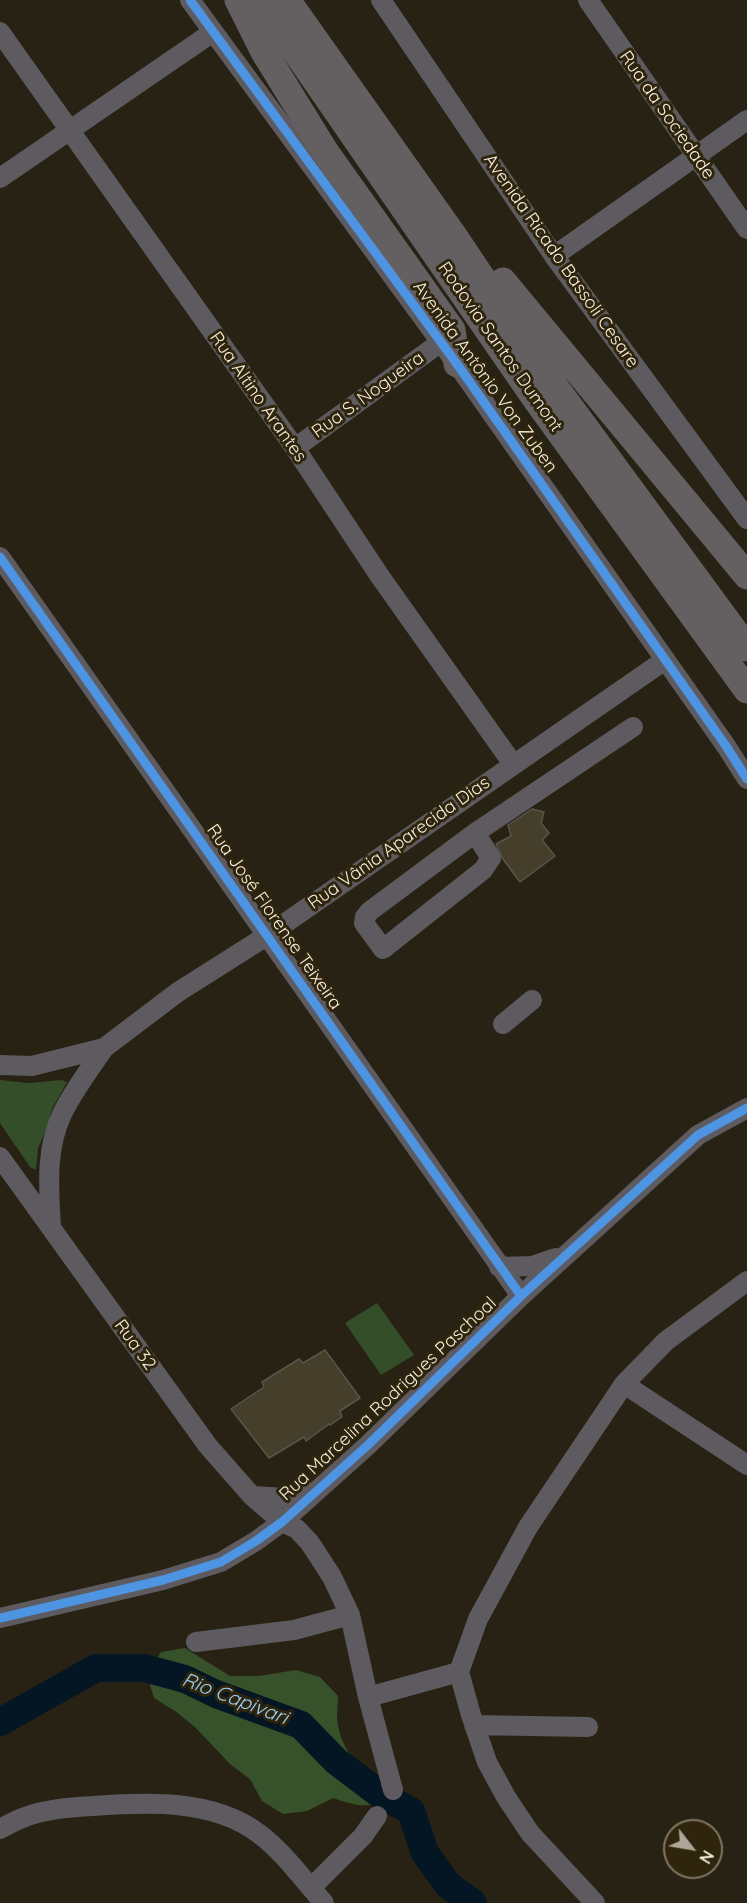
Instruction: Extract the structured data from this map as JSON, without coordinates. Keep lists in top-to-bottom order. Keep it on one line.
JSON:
{"streets":{"highway":["Rodovia Santos Dumont"],"street":["Rua da Sociedade","Avenida Ricado Bassoli Cesare","Avenida Antônio Von Zuben","Rua S. Nogueira","Rua Altino Arantes","Rua Vânia Aparecida Dias","Rua José Florense Teixeira","Rua 32","Rua Marcelina Rodrigues Paschoal"]},"crossings":[["Avenida Antônio Von Zuben","Rua S. Nogueira"],["Avenida Antônio Von Zuben","Rua Vânia Aparecida Dias"],["Rua S. Nogueira","Rua Altino Arantes"],["Rua Altino Arantes","Rua Vânia Aparecida Dias"],["Rua Vânia Aparecida Dias","Rua José Florense Teixeira"],["Rua Vânia Aparecida Dias","Rua 32"],["Rua José Florense Teixeira","Rua Marcelina Rodrigues Paschoal"],["Rua 32","Rua Marcelina Rodrigues Paschoal"]],"water":["Rio Capivari"],"north":"bottom right"}
